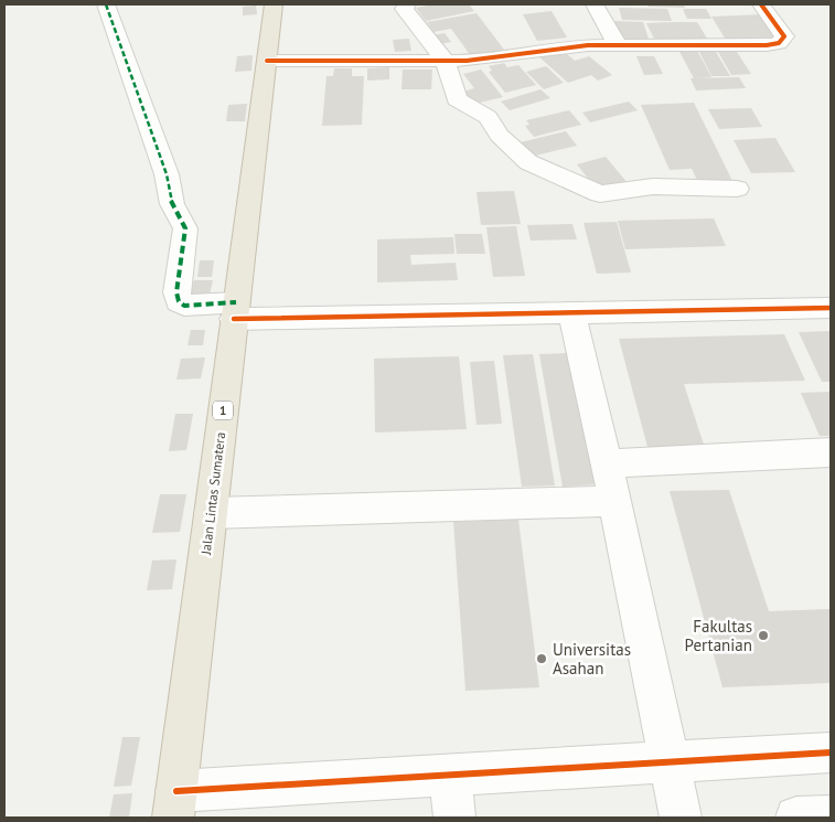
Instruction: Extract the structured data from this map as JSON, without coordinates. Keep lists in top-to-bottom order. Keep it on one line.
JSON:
{"streets":{"highway":["1","Jalan Lintas Sumatera"]},"places":["Fakultas Pertanian","Universitas Asahan"]}
